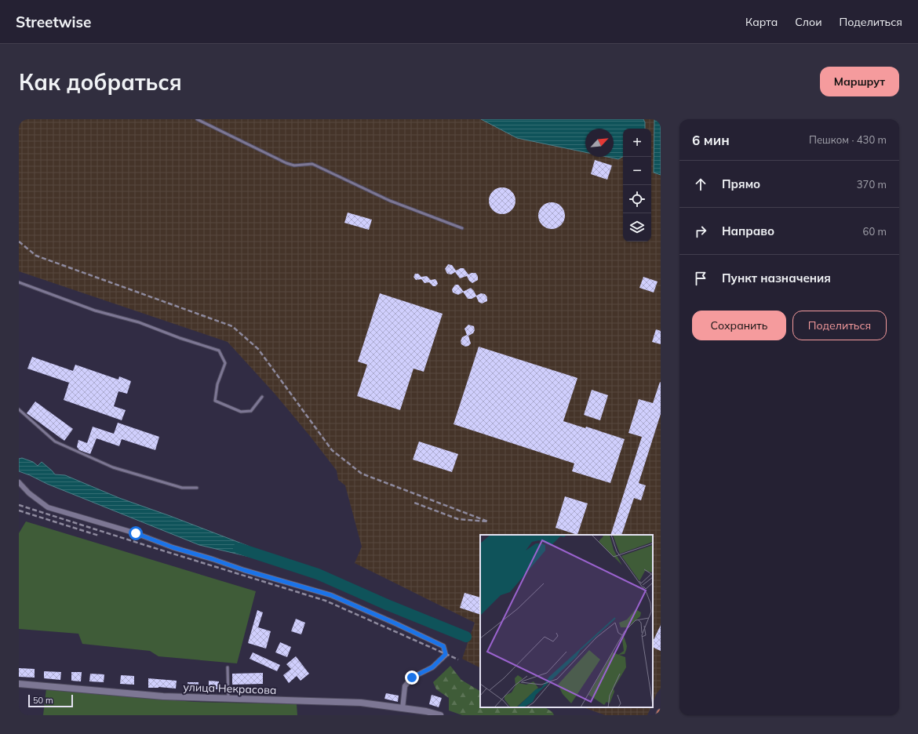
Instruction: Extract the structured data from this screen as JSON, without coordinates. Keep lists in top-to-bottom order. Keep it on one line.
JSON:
{"streets":{"street":["улица Некрасова"]},"scale_bar":"50 m","north":"top right","page":{"header":"Streetwise","nav":["Карта","Слои","Поделиться"],"buttons":["Маршрут",["Сохранить","Поделиться"]],"title":"Как добраться","heading":["6 мин","Пешком · 430 m"],"map_buttons":["+","−"],"list":[["Прямо","370 m"],["Направо","60 m"],"Пункт назначения"],"scale":"50 m"}}
